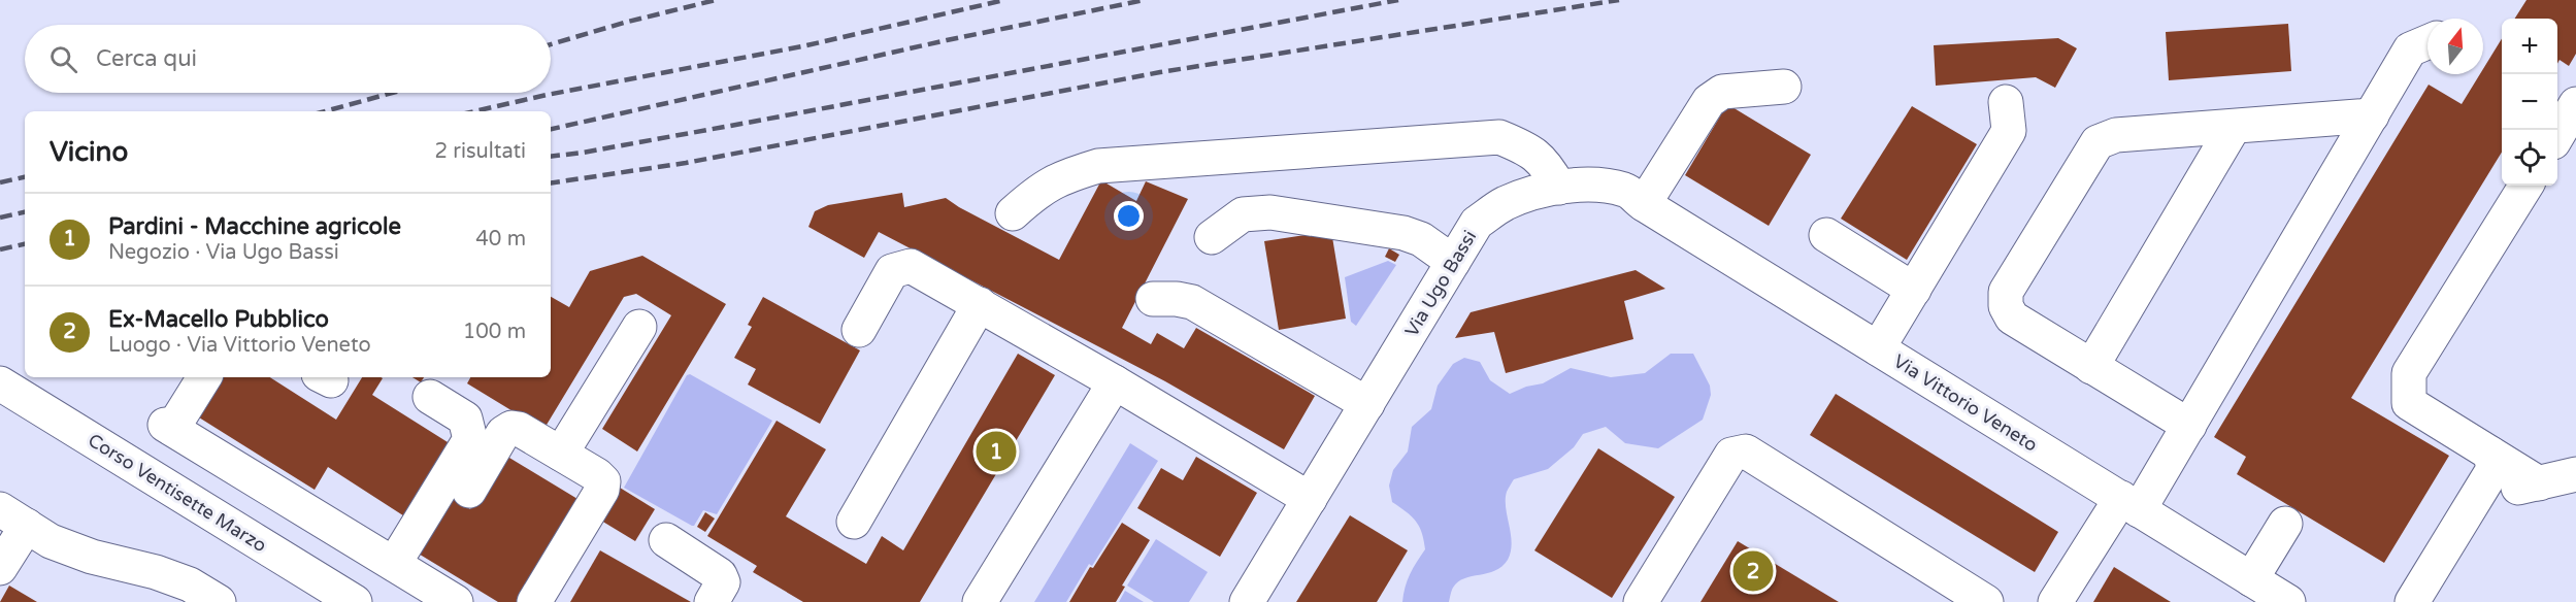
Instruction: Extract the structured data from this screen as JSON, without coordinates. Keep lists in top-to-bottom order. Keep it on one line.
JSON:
{"streets":{"street":["Via Ugo Bassi","Via Vittorio Veneto","Corso Ventisette Marzo"]},"crossings":[["Via Ugo Bassi","Via Vittorio Veneto"]],"north":"top","page":{"map_buttons":["+","−"],"search":"Cerca qui","heading":["Vicino","2 risultati"],"list":[{"mark":"1","name":"Pardini - Macchine agricole","note":"Negozio · Via Ugo Bassi","value":"40 m"},{"mark":"2","name":"Ex-Macello Pubblico","note":"Luogo · Via Vittorio Veneto","value":"100 m"}],"pins":["1","2"]}}
